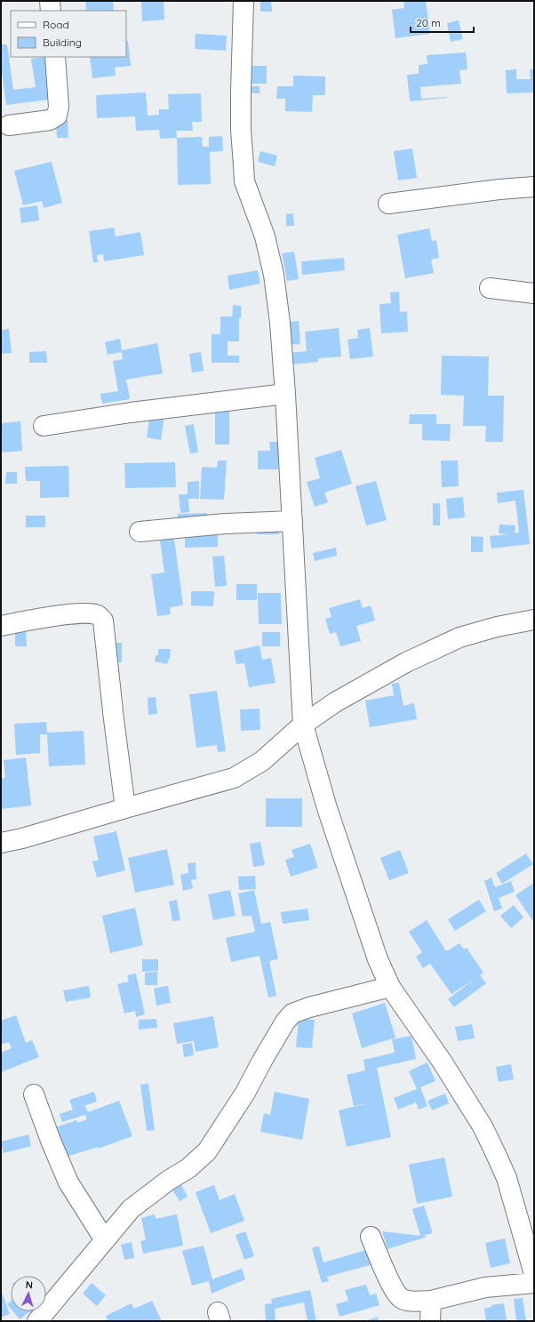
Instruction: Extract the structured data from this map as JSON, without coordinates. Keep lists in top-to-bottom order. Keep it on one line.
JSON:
{"legend":["Road","Building"],"scale_bar":"20 m","north":"top"}
